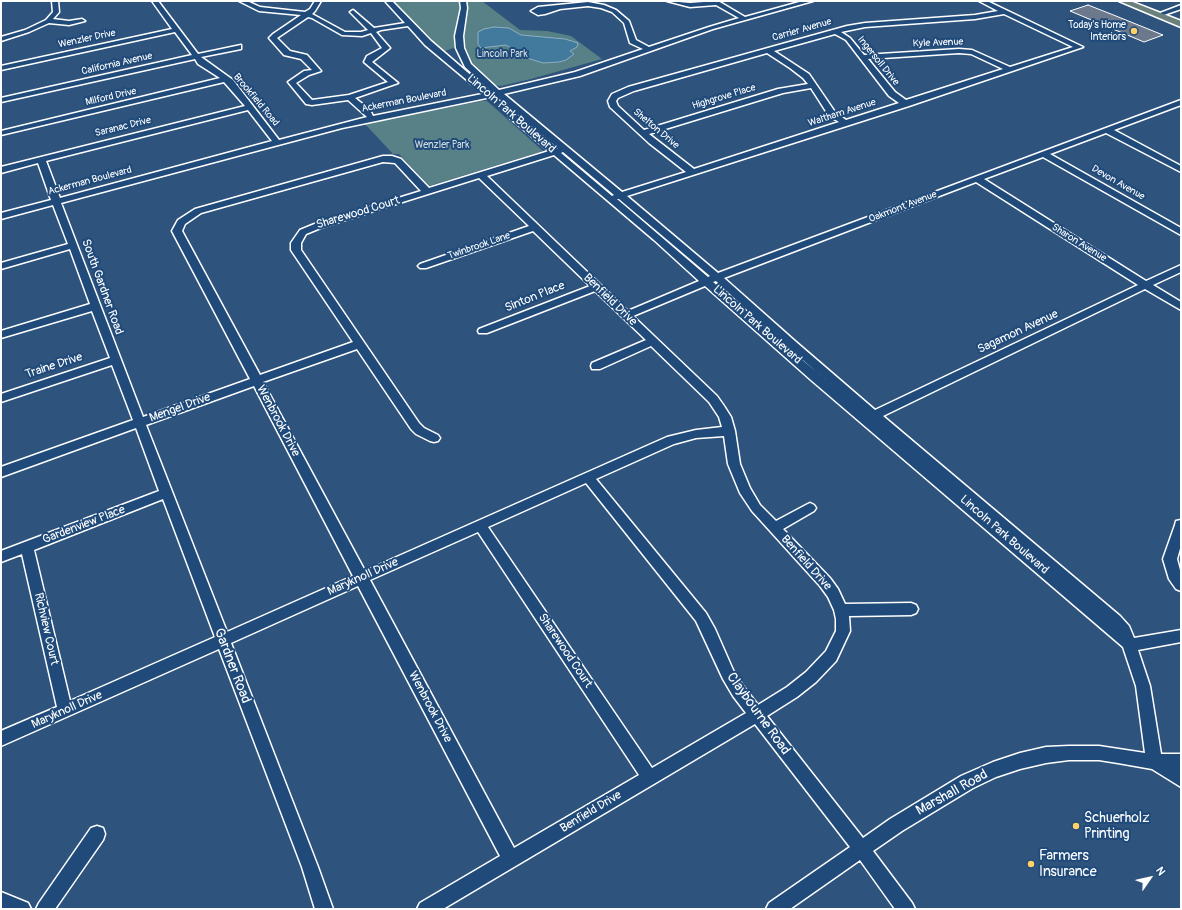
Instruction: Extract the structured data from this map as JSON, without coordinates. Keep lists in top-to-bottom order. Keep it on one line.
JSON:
{"streets":{"street":["Carrier Avenue","Wenzler Drive","Kyle Avenue","Ingersoll Drive","California Avenue","Milford Drive","Highgrove Place","Brookfield Road","Ackerman Boulevard","Waltham Avenue","Lincoln Park Boulevard","Saranac Drive","Shelton Drive","Devon Avenue","Oakmont Avenue","Sharewood Court","Sharon Avenue","Twinbrook Lane","South Gardner Road","Sinton Place","Benfield Drive","Sagamon Avenue","Traine Drive","Mengel Drive","Wenbrook Drive","Gardenview Place","Maryknoll Drive","Richview Court","Gardner Road","Claybourne Road","Marshall Road"]},"crossings":[["Carrier Avenue","Ingersoll Drive"],["Carrier Avenue","Waltham Avenue"],["Carrier Avenue","Shelton Drive"],["Wenzler Drive","Brookfield Road"],["Kyle Avenue","Ingersoll Drive"],["Kyle Avenue","Waltham Avenue"],["Ingersoll Drive","Waltham Avenue"],["California Avenue","Brookfield Road"],["Milford Drive","Brookfield Road"],["Highgrove Place","Shelton Drive"],["Brookfield Road","Ackerman Boulevard"],["Brookfield Road","Saranac Drive"],["Ackerman Boulevard","Lincoln Park Boulevard"],["Ackerman Boulevard","South Gardner Road"],["Waltham Avenue","Lincoln Park Boulevard"],["Waltham Avenue","Shelton Drive"],["Lincoln Park Boulevard","Oakmont Avenue"],["Lincoln Park Boulevard","Sharewood Court"],["Lincoln Park Boulevard","Sagamon Avenue"],["Saranac Drive","South Gardner Road"],["Devon Avenue","Oakmont Avenue"],["Oakmont Avenue","Sharon Avenue"],["Oakmont Avenue","Benfield Drive"],["Sharewood Court","Benfield Drive"],["Sharewood Court","Mengel Drive"],["Sharewood Court","Wenbrook Drive"],["Sharewood Court","Maryknoll Drive"],["Sharon Avenue","Sagamon Avenue"],["Twinbrook Lane","Benfield Drive"],["South Gardner Road","Traine Drive"],["South Gardner Road","Mengel Drive"],["South Gardner Road","Gardner Road"],["Sinton Place","Benfield Drive"],["Benfield Drive","Wenbrook Drive"],["Benfield Drive","Maryknoll Drive"],["Benfield Drive","Claybourne Road"],["Mengel Drive","Wenbrook Drive"],["Mengel Drive","Gardner Road"],["Wenbrook Drive","Maryknoll Drive"],["Gardenview Place","Richview Court"],["Gardenview Place","Gardner Road"],["Maryknoll Drive","Richview Court"],["Maryknoll Drive","Gardner Road"],["Maryknoll Drive","Claybourne Road"],["Claybourne Road","Marshall Road"]],"parks":["Lincoln Park","Wenzler Park"],"places":["Today's Home Interiors","Schuerholz Printing","Farmers Insurance"],"north":"top right"}
